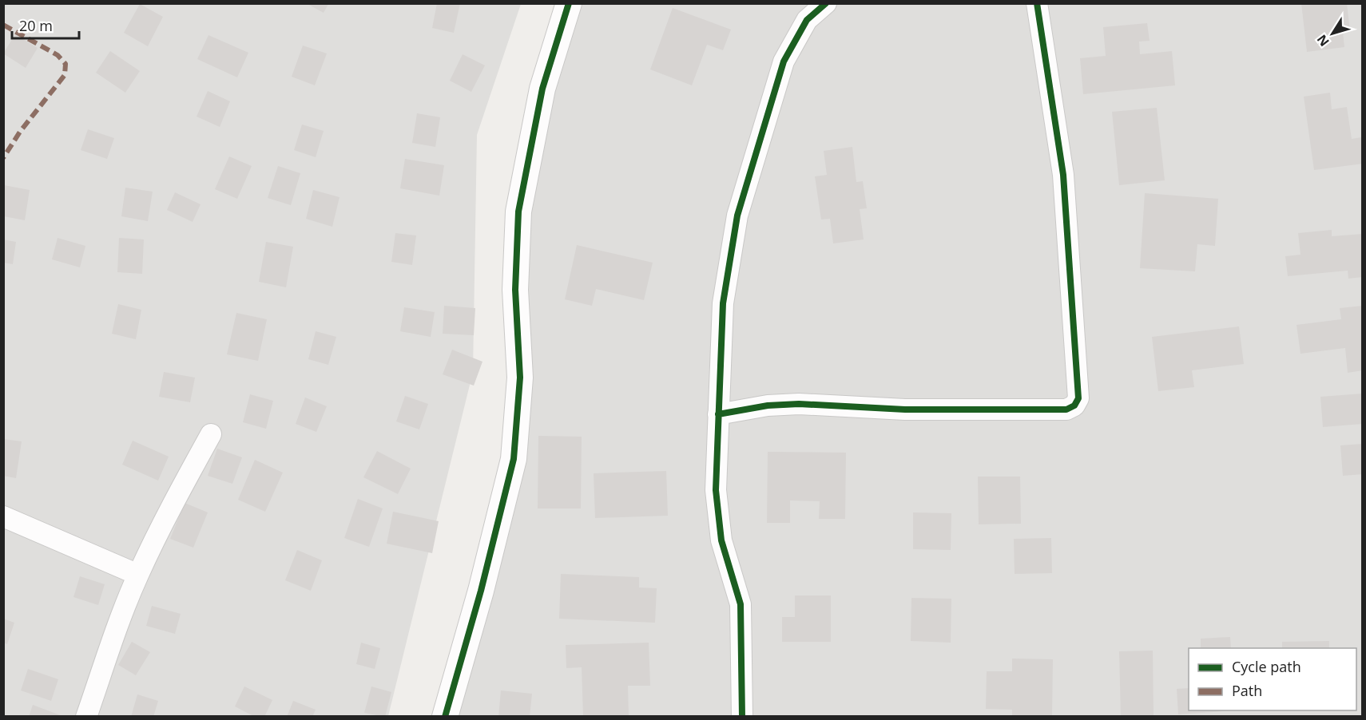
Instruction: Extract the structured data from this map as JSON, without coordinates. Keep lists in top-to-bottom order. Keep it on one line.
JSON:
{"legend":["Cycle path","Path"],"scale_bar":"20 m","north":"bottom left"}
